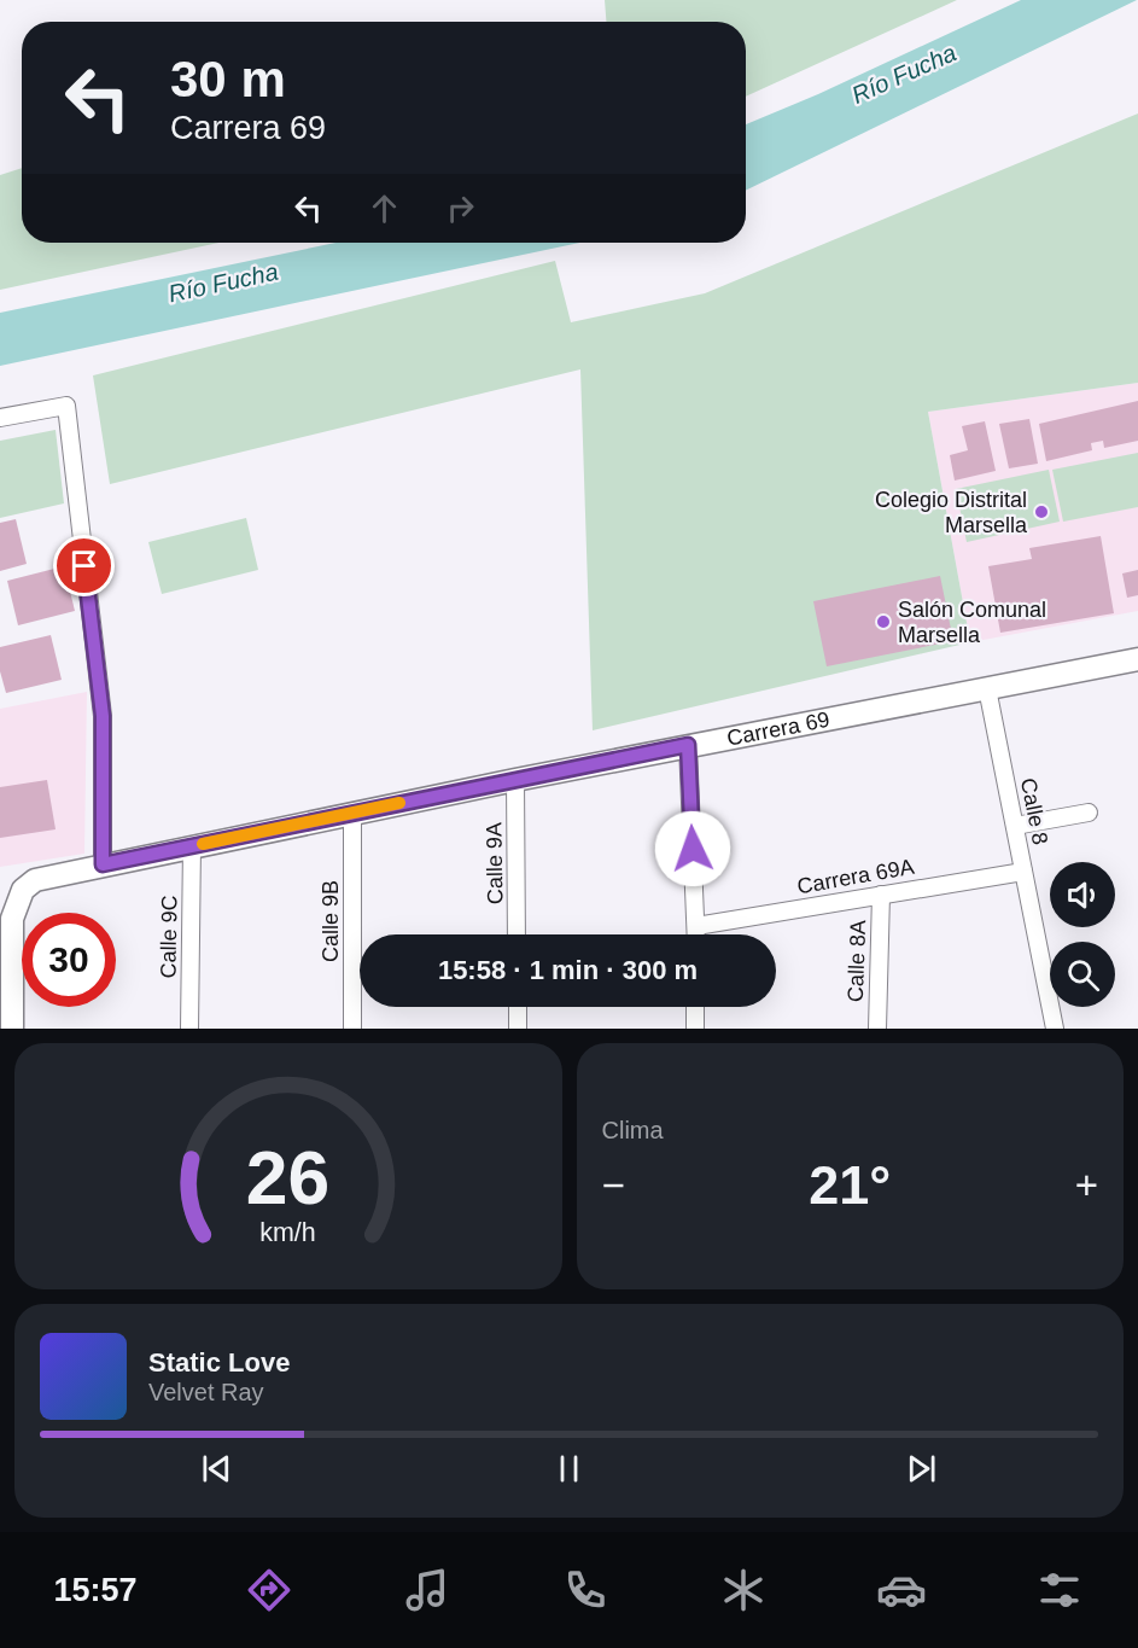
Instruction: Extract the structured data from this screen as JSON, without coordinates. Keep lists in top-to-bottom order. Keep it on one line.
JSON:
{"streets":{"street":["Carrera 69","Calle 8","Calle 9A","Carrera 69A","Calle 9B","Calle 9C","Calle 8A"]},"crossings":[["Carrera 69","Calle 8"],["Carrera 69","Calle 9A"],["Carrera 69","Calle 9B"],["Carrera 69","Calle 9C"],["Calle 8","Carrera 69A"],["Carrera 69A","Calle 8A"]],"water":["Río Fucha"],"places":["Colegio Distrital Marsella","Salón Comunal Marsella"],"page":{"turn":["30 m","Carrera 69"],"limit":"30","trip":"15:58 · 1 min · 300 m","tile":"Clima","heat":["−","21°","+"],"song":["Static Love","Velvet Ray"],"tabs":"15:57","gauge":["26","km/h"]}}
